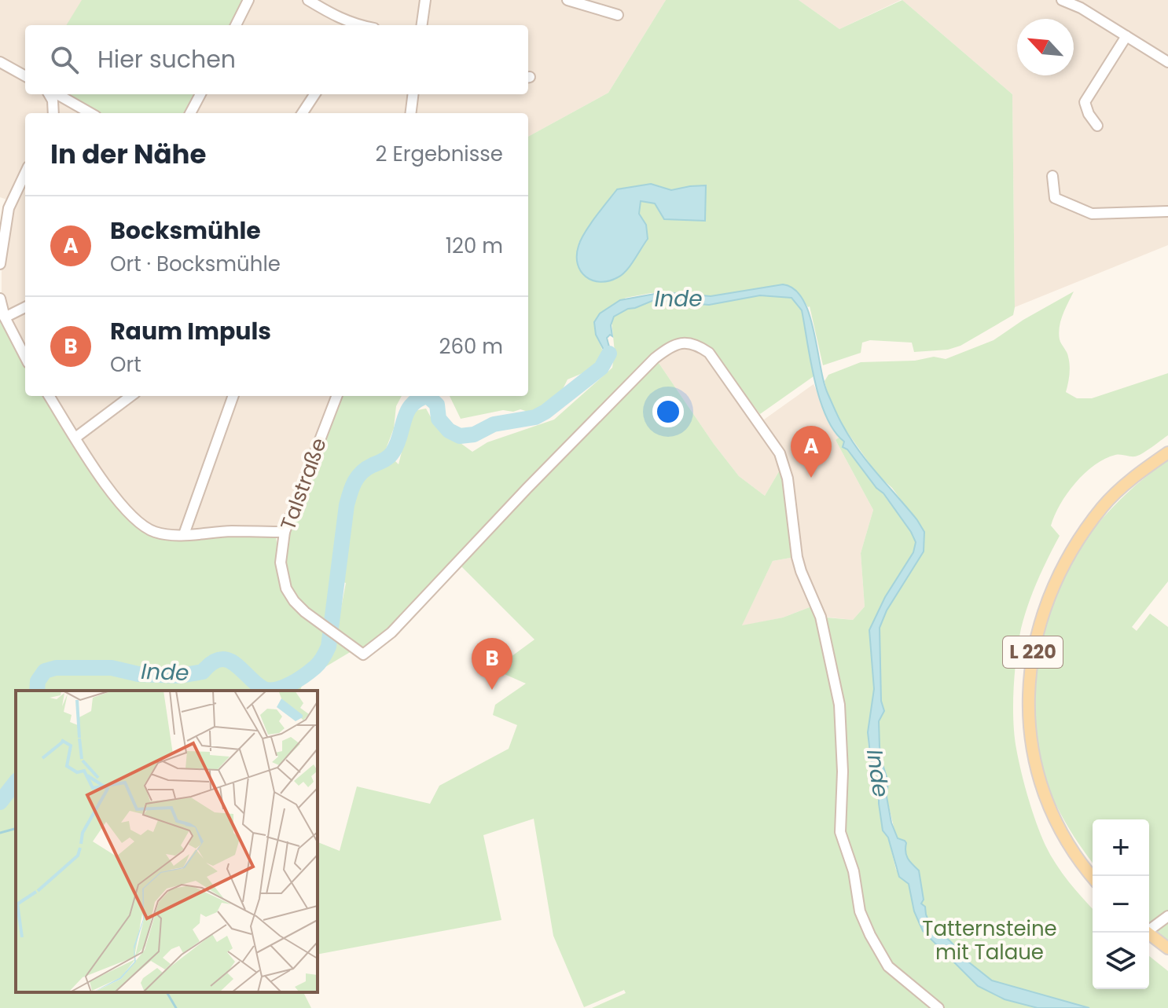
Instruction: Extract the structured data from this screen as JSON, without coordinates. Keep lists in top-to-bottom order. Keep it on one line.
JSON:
{"streets":{"main road":["L 220"],"street":["Talstraße"]},"water":["Inde"],"parks":["Tatternsteine mit Talaue"],"north":"top left","page":{"search":"Hier suchen","heading":["In der Nähe","2 Ergebnisse"],"list":[{"mark":"A","name":"Bocksmühle","note":"Ort · Bocksmühle","value":"120 m"},{"mark":"B","name":"Raum Impuls","note":"Ort","value":"260 m"}],"pins":["A","B"],"map_buttons":["+","−"]}}
